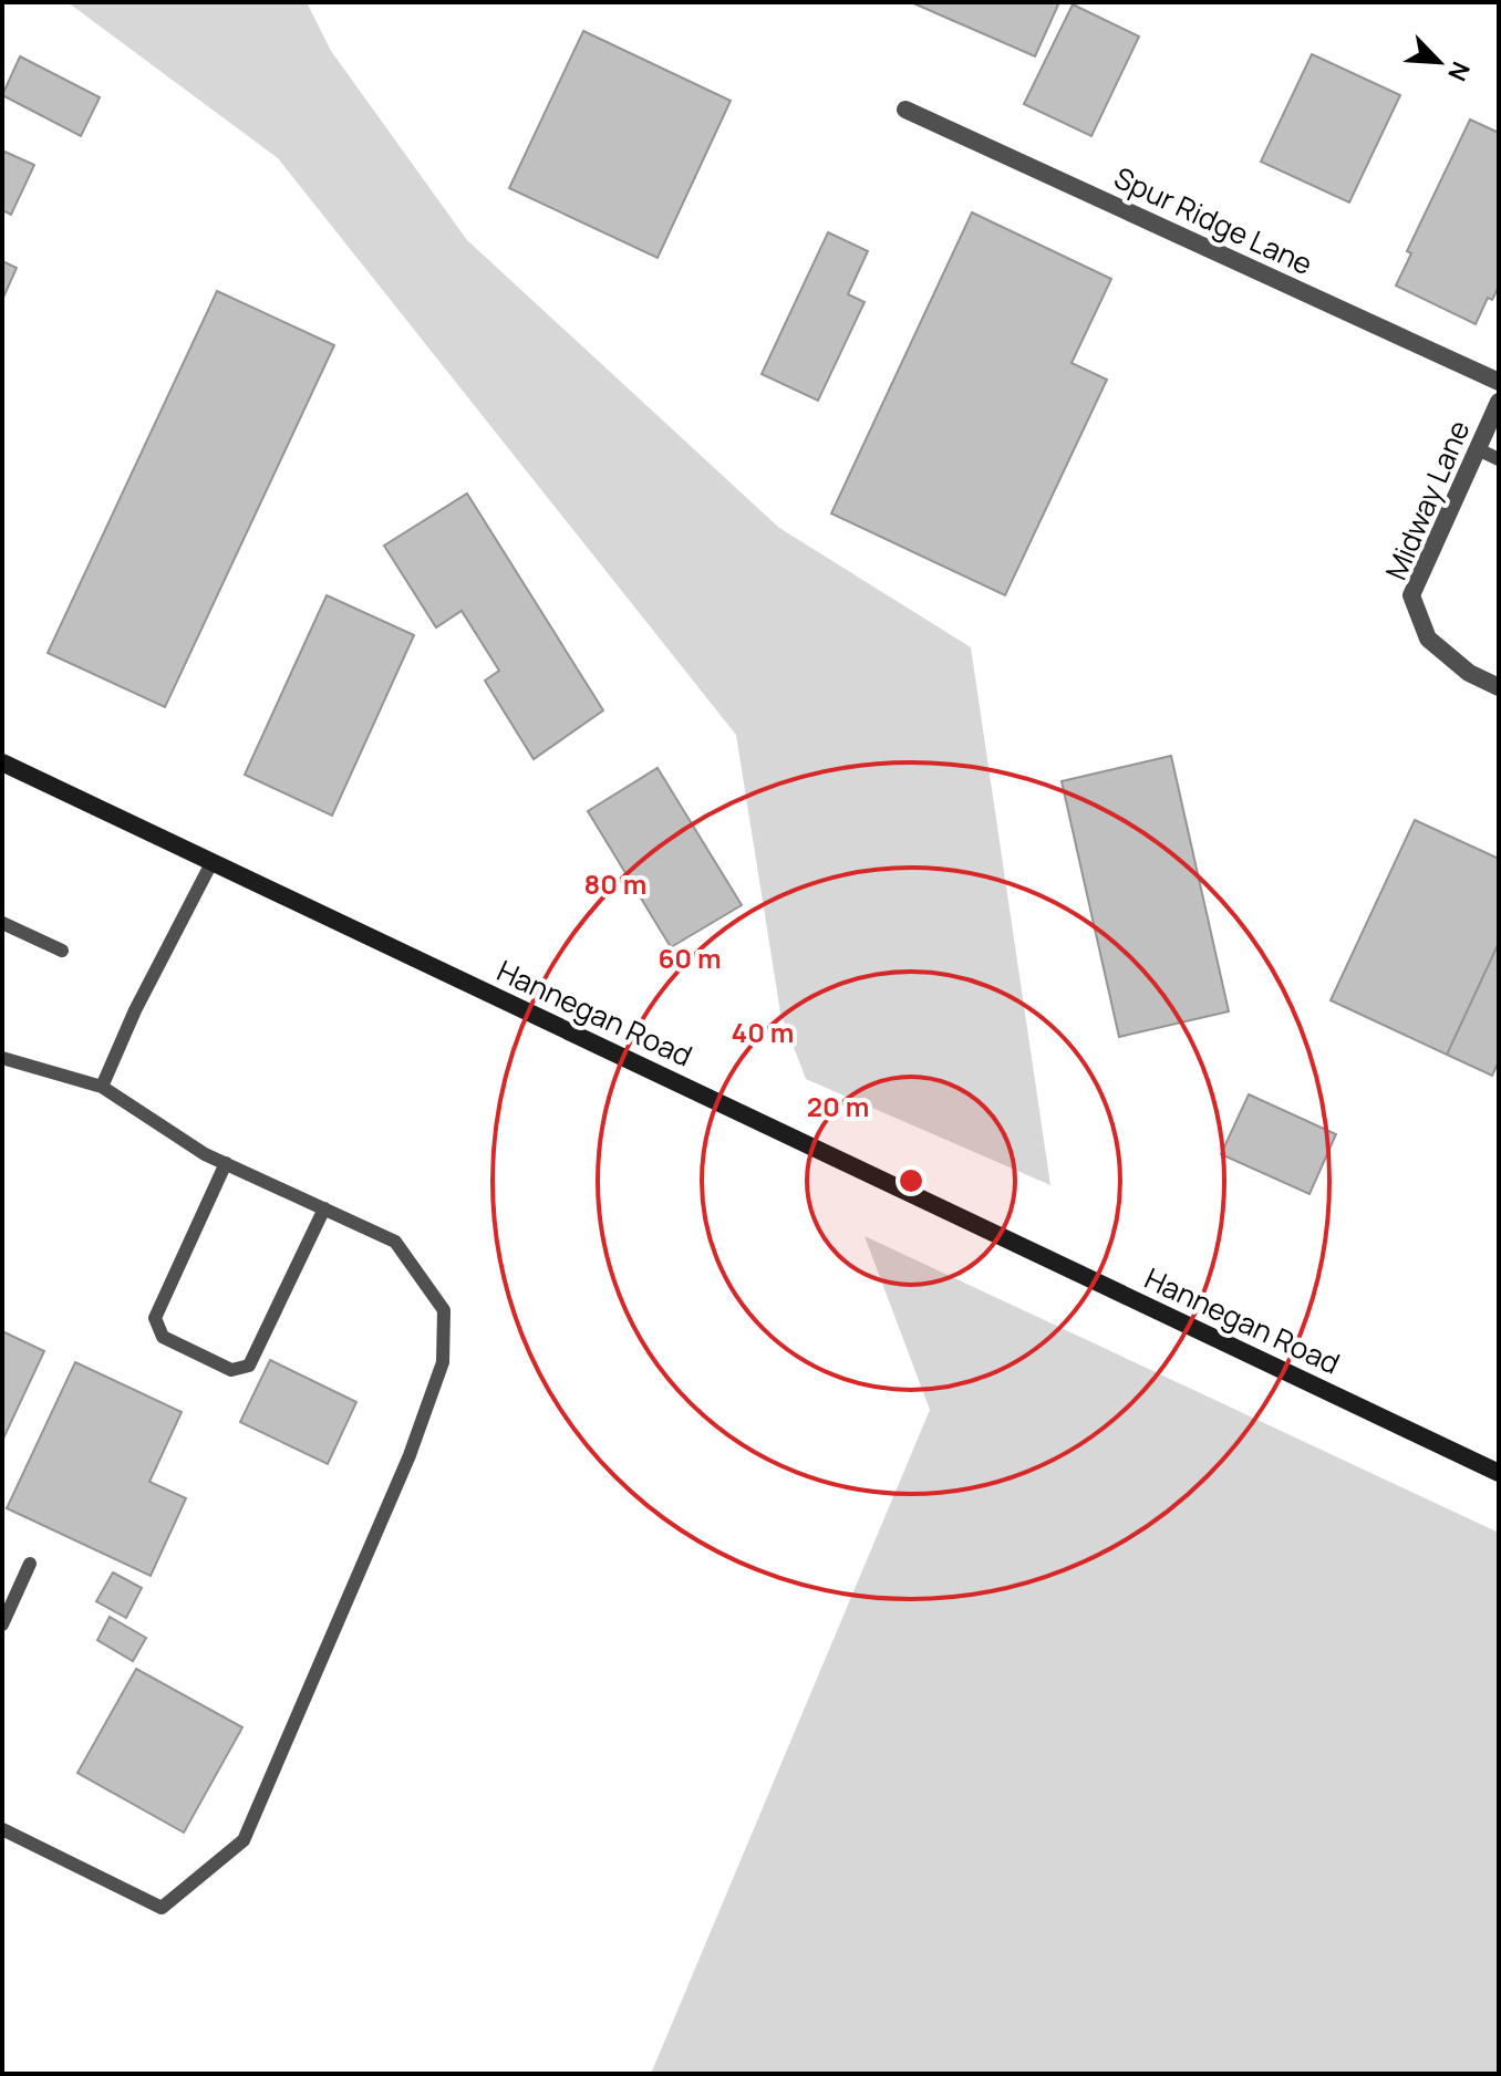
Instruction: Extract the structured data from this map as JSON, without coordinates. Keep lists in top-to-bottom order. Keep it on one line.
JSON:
{"streets":{"main road":["Hannegan Road"],"street":["Spur Ridge Lane","Midway Lane"]},"north":"bottom right","rings":["80 m","60 m","40 m","20 m"]}
